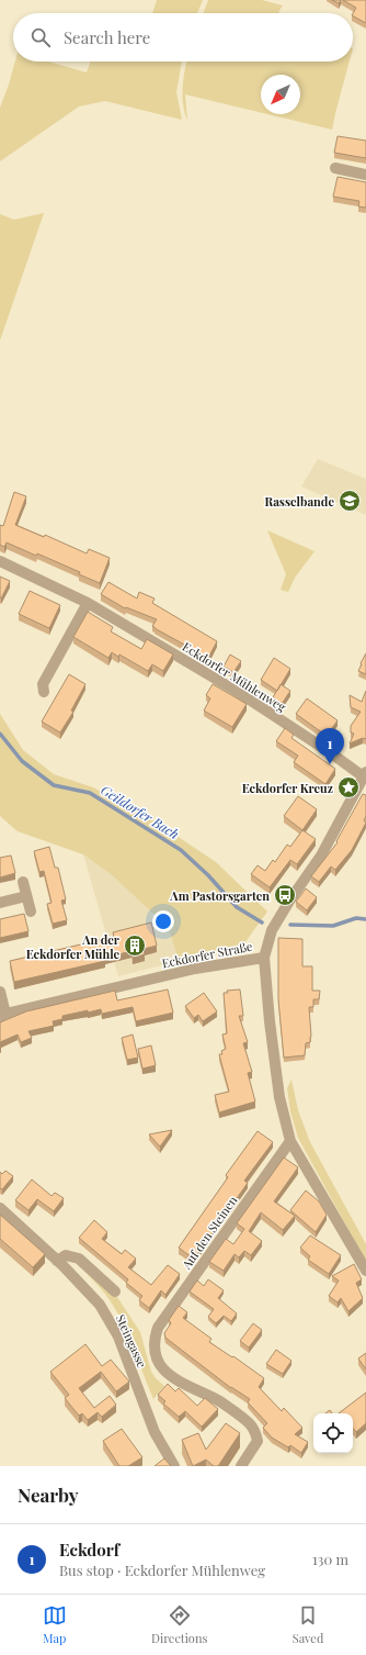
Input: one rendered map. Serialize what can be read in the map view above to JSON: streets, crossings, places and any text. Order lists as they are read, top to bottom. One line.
{"streets":{"street":["Eckdorfer Mühlenweg","Eckdorfer Straße","Auf den Steinen","Steingasse"]},"crossings":[["Eckdorfer Mühlenweg","Eckdorfer Straße"]],"water":["Geildorfer Bach"],"places":{"school or university":["Rasselbande"],"place":["Eckdorfer Kreuz"],"bus stop":["Am Pastorsgarten"],"building":["An der Eckdorfer Mühle"]},"north":"bottom left","page":{"search":"Search here","pins":"1","heading":"Nearby","list":[{"mark":"1","name":"Eckdorf","note":"Bus stop · Eckdorfer Mühlenweg","value":"130 m"}],"nav":["Map","Directions","Saved"]}}
